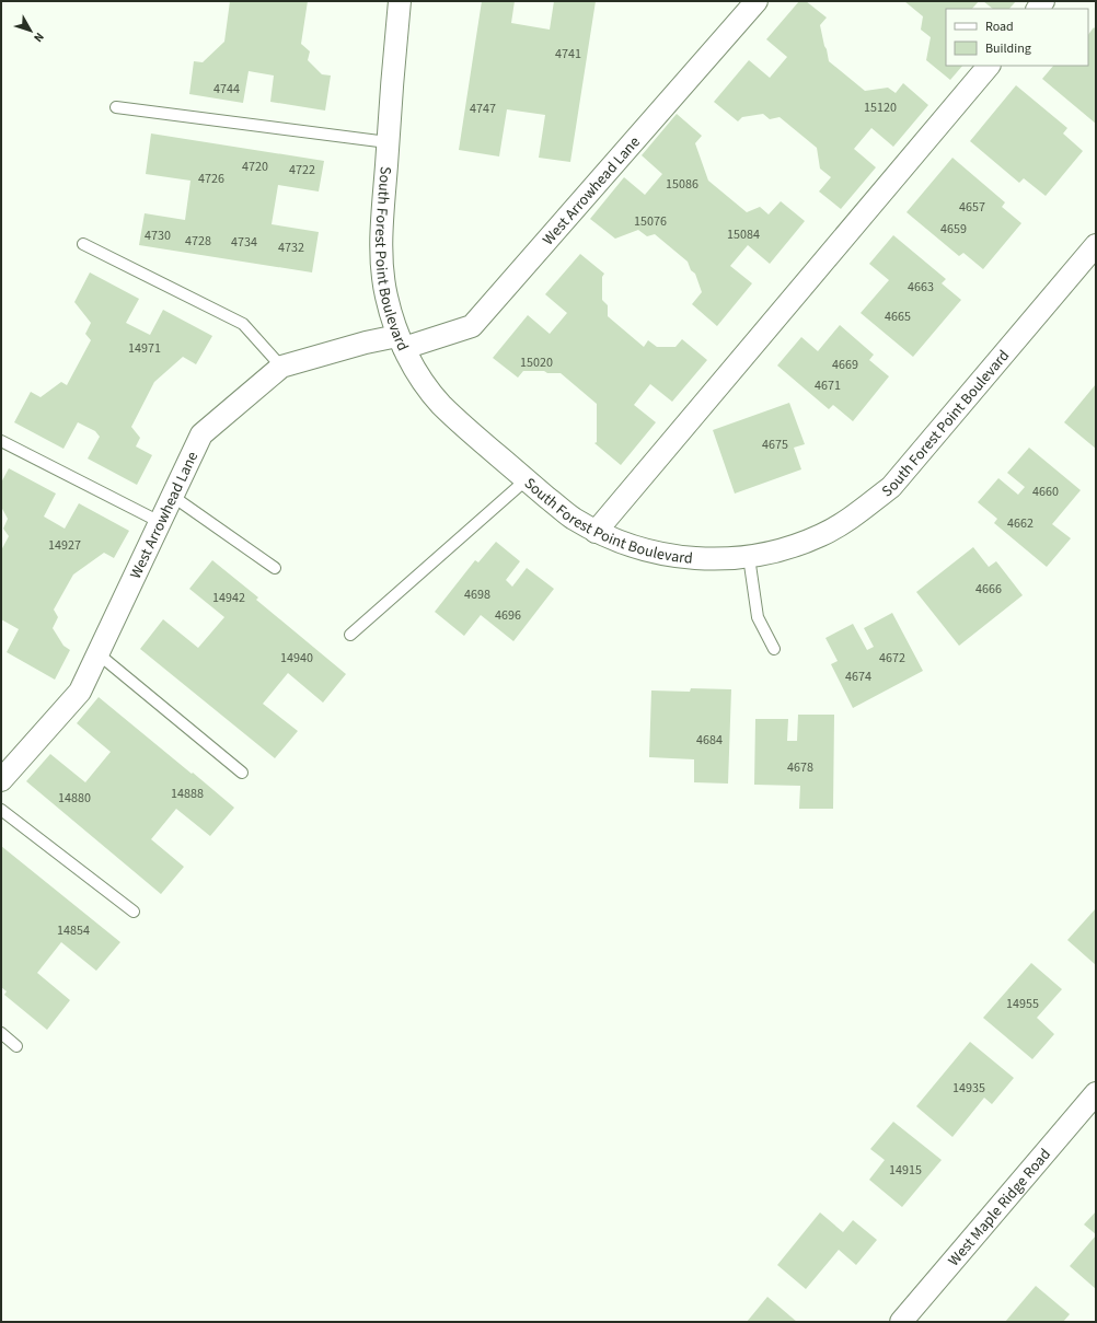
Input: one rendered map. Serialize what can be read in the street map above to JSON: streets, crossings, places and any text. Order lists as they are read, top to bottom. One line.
{"streets":{"street":["West Arrowhead Lane","South Forest Point Boulevard","West Maple Ridge Road"]},"crossings":[["West Arrowhead Lane","South Forest Point Boulevard"]],"house_numbers":["4741","4744","15120","4747","4720","4722","4726","15086","4657","15076","4659","15084","4730","4728","4734","4732","4663","4665","14971","15020","4669","4671","4675","4660","4662","14927","4666","4698","14942","4696","14940","4672","4674","4684","4678","14888","14880","14854","14955","14935","14915"],"legend":["Road","Building"],"north":"bottom right"}
